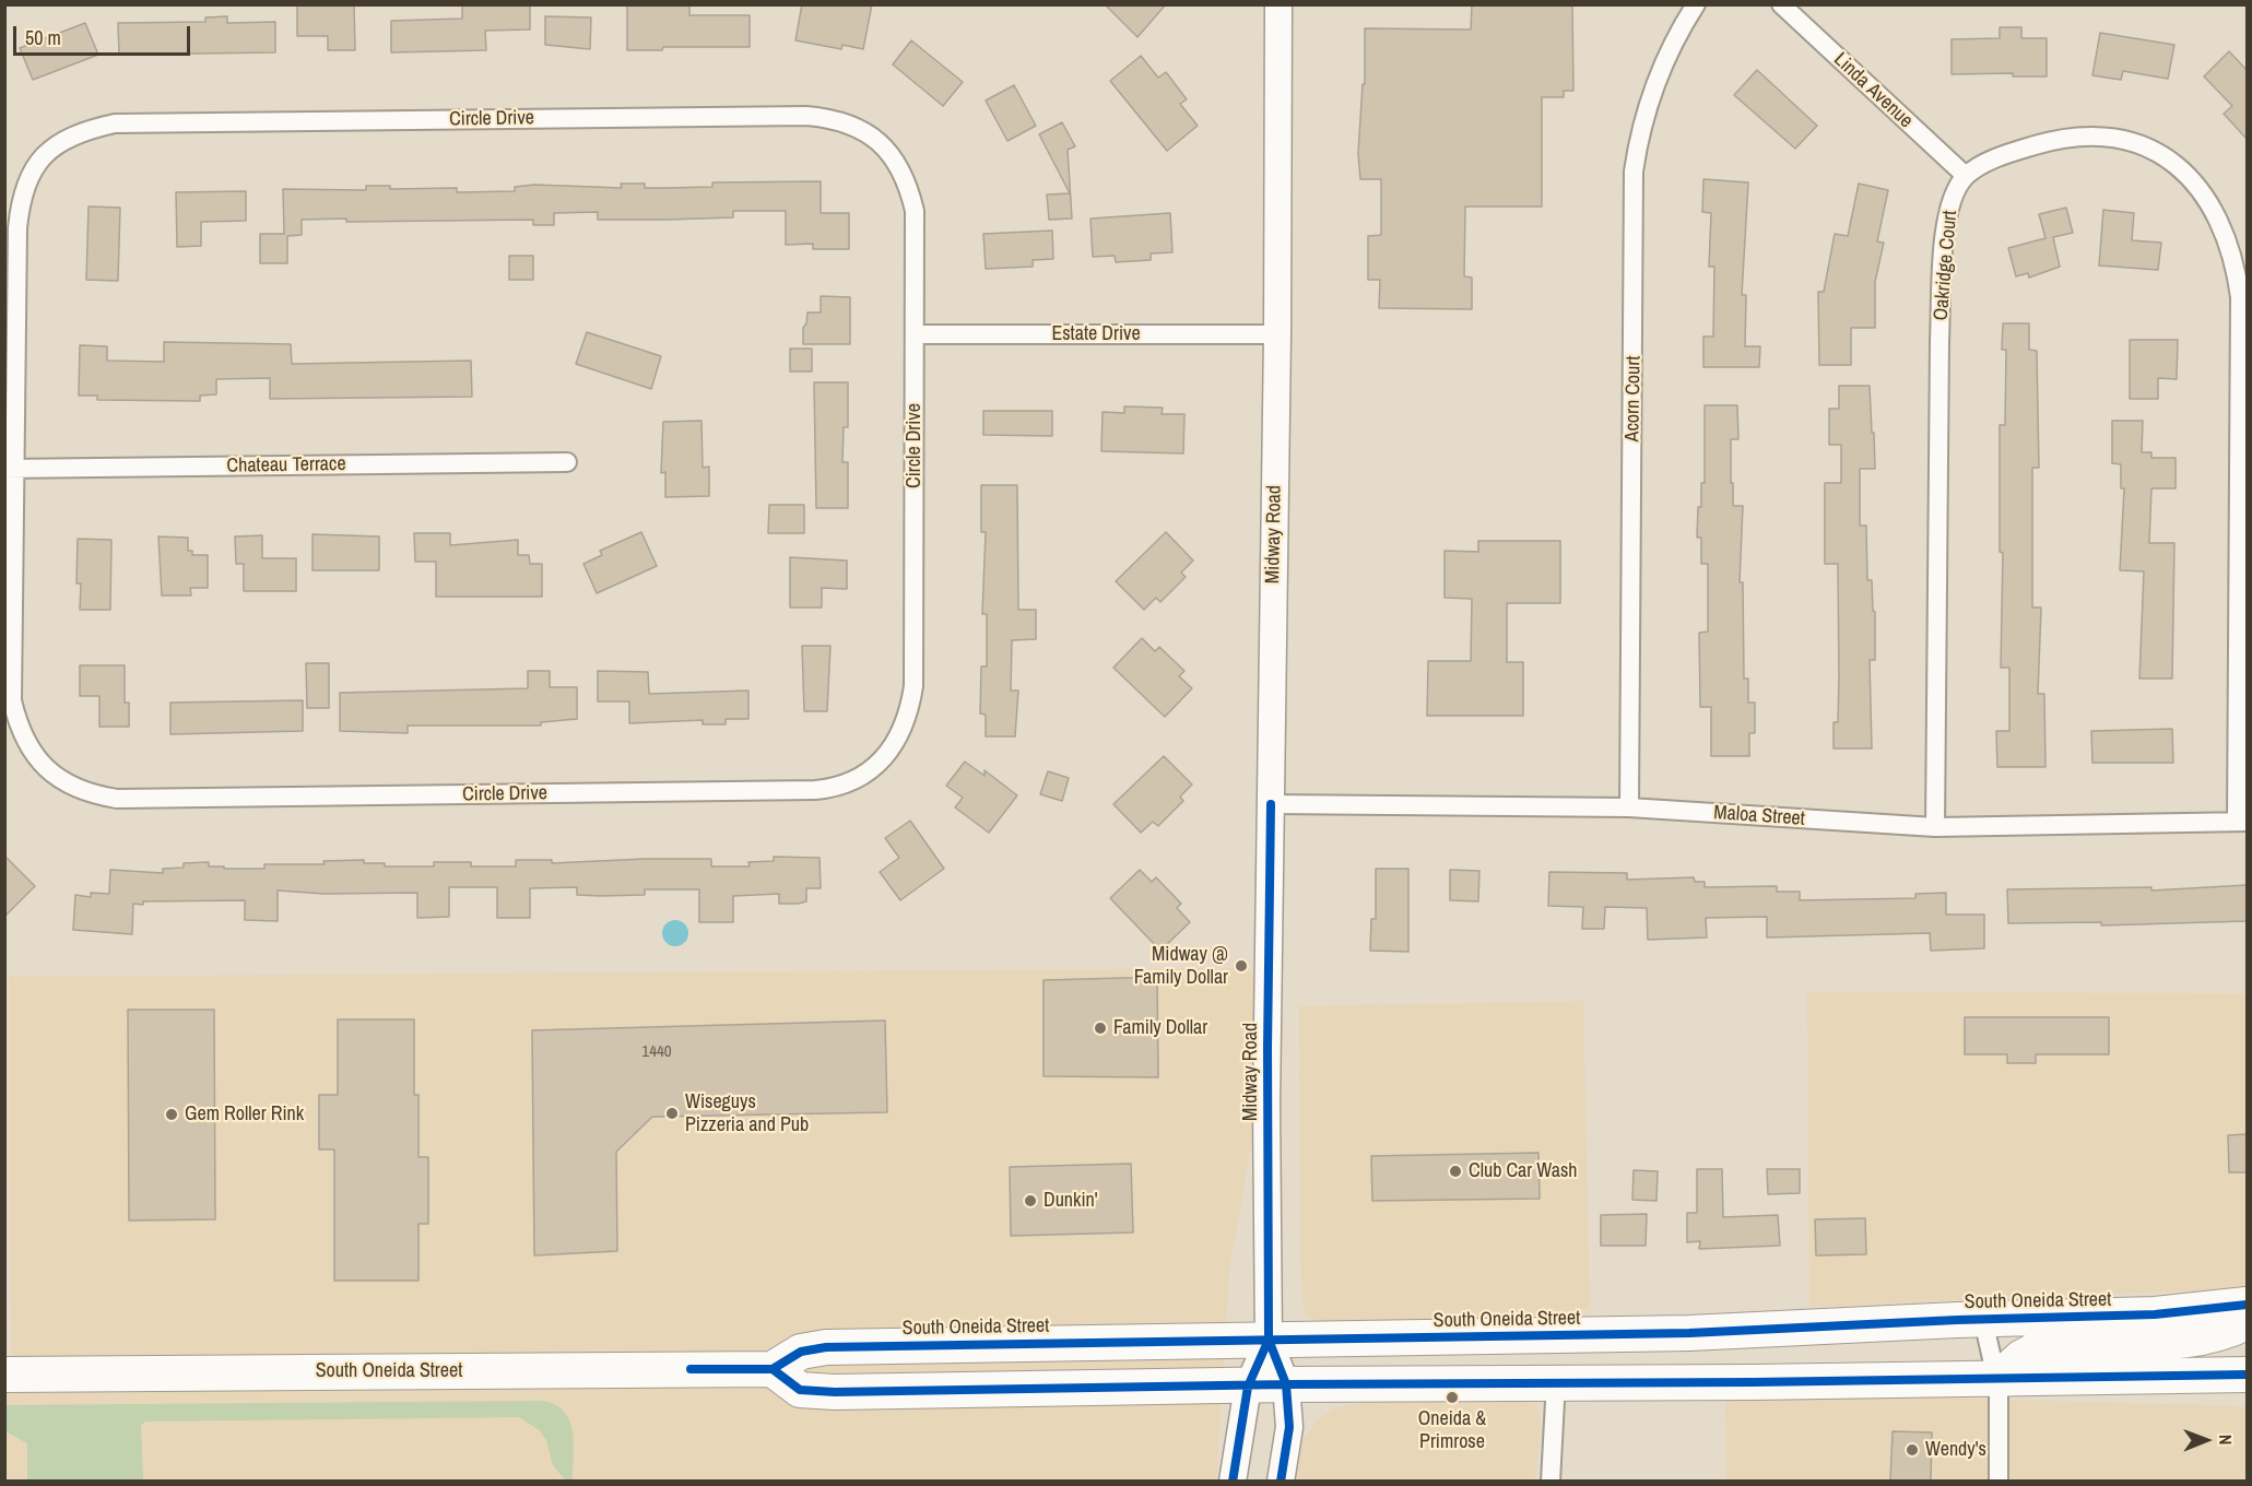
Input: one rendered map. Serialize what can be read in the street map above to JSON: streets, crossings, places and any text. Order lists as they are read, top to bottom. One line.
{"streets":{"highway":["South Oneida Street"],"main road":["Midway Road"],"street":["Linda Avenue","Circle Drive","Oakridge Court","Estate Drive","Acorn Court","Chateau Terrace","Maloa Street"]},"crossings":[["Linda Avenue","Oakridge Court"],["Circle Drive","Estate Drive"],["Circle Drive","Chateau Terrace"],["Oakridge Court","Maloa Street"],["Estate Drive","Midway Road"],["Acorn Court","Maloa Street"],["Midway Road","Maloa Street"],["Midway Road","South Oneida Street"]],"places":["Midway @ Family Dollar","Family Dollar","Wiseguys Pizzeria and Pub","Gem Roller Rink","Club Car Wash","Dunkin'","Oneida & Primrose","Wendy's"],"house_numbers":["1440"],"scale_bar":"50 m","north":"right"}
